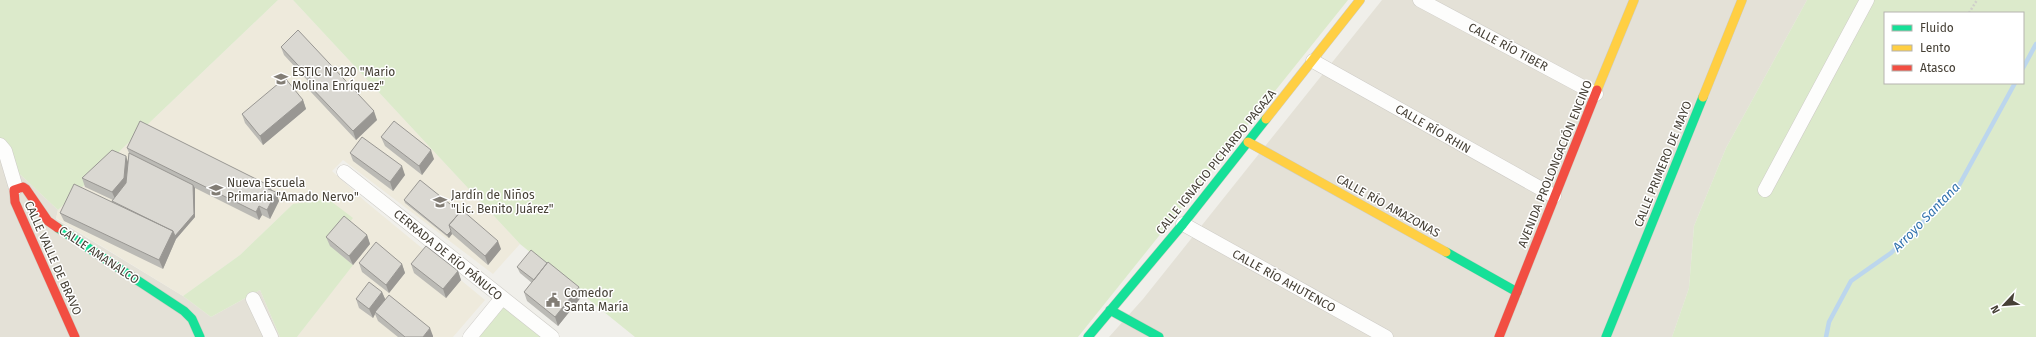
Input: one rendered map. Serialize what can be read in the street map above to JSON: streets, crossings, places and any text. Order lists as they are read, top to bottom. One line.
{"streets":{"street":["CALLE RÍO TIBER","CALLE RÍO RHIN","CALLE IGNACIO PICHARDO PAGAZA","AVENIDA PROLONGACIÓN ENCINO","CALLE PRIMERO DE MAYO","CALLE RÍO AMAZONAS","CALLE AMANALCO","CERRADA DE RÍO PÁNUCO","CALLE VALLE DE BRAVO","CALLE RÍO AHUTENCO"]},"crossings":[["CALLE RÍO TIBER","AVENIDA PROLONGACIÓN ENCINO"],["CALLE RÍO RHIN","CALLE IGNACIO PICHARDO PAGAZA"],["CALLE RÍO RHIN","AVENIDA PROLONGACIÓN ENCINO"],["CALLE IGNACIO PICHARDO PAGAZA","CALLE RÍO AMAZONAS"],["CALLE IGNACIO PICHARDO PAGAZA","CALLE RÍO AHUTENCO"],["AVENIDA PROLONGACIÓN ENCINO","CALLE RÍO AMAZONAS"],["CALLE AMANALCO","CALLE VALLE DE BRAVO"]],"water":["Arroyo Santana"],"places":{"school or university":["ESTIC N°120 \"Mario Molina Enríquez\"","Nueva Escuela Primaria \"Amado Nervo\"","Jardín de Niños \"Lic. Benito Juárez\""],"public building":["Comedor Santa María"]},"legend":["Fluido","Lento","Atasco"],"north":"bottom left"}
